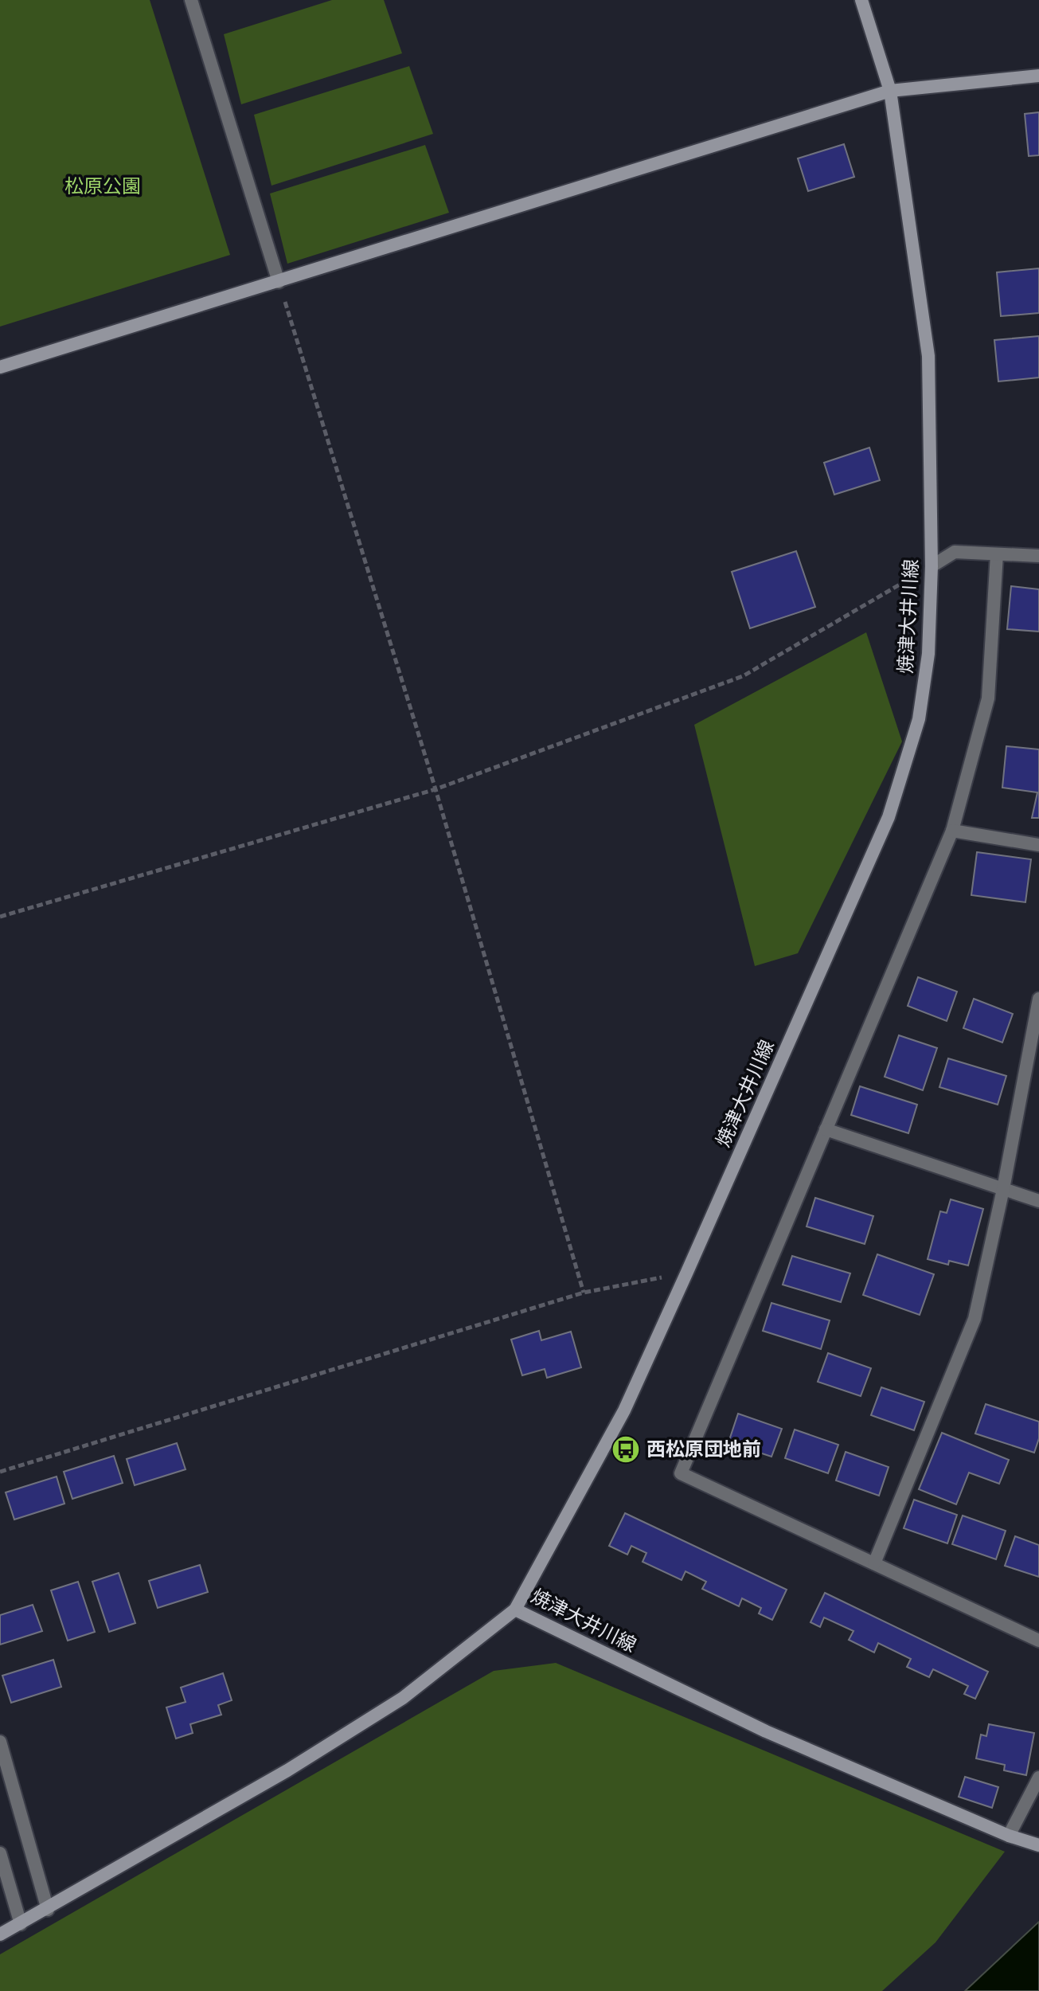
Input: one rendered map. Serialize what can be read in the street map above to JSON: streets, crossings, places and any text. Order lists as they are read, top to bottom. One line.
{"streets":{"main road":["焼津大井川線"]},"parks":["松原公園"],"places":{"bus stop":["西松原団地前"]}}
